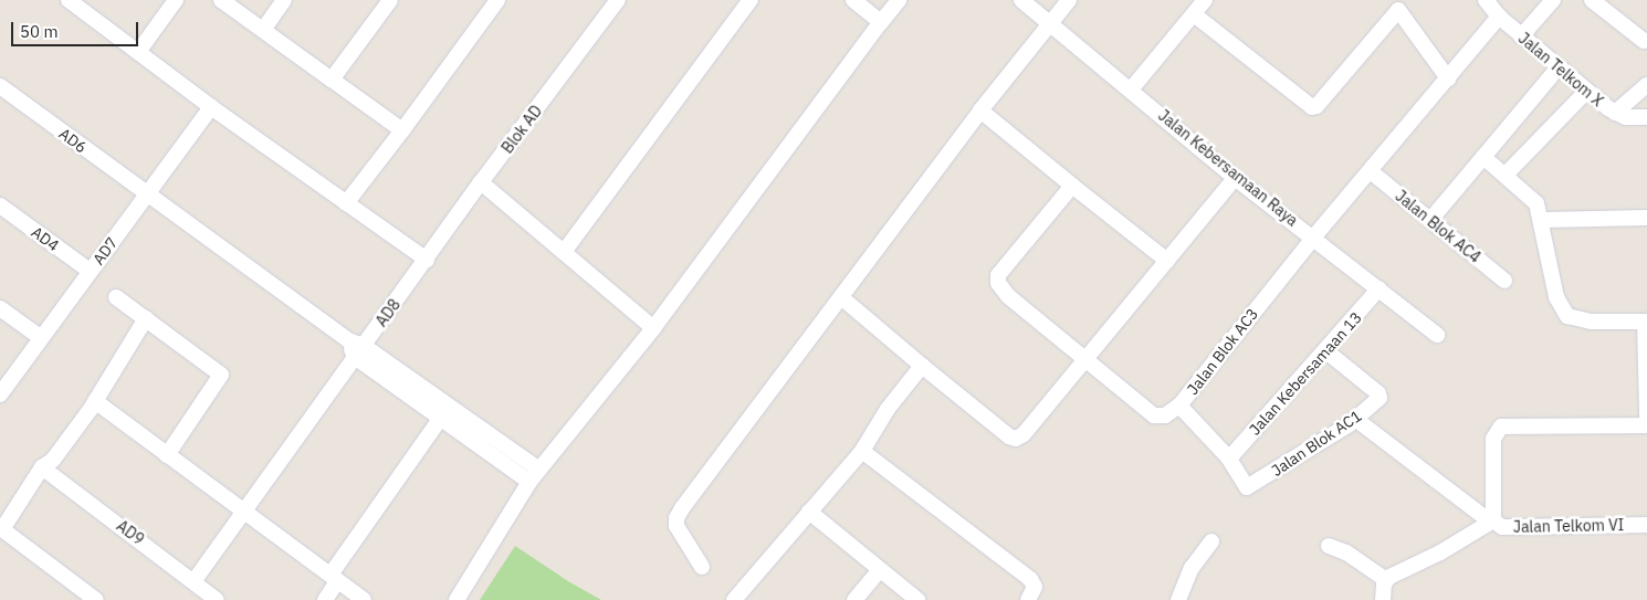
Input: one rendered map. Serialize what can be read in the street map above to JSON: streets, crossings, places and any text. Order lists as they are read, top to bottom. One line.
{"streets":{"street":["Jalan Telkom X","Blok AD","AD6","Jalan Kebersamaan Raya","Jalan Blok AC4","AD4","AD7","AD8","Jalan Blok AC3","Jalan Kebersamaan 13","Jalan Blok AC1","Jalan Telkom VI","AD9"]},"crossings":[["Jalan Telkom X","Jalan Blok AC3"],["Blok AD","AD8"],["AD6","AD7"],["AD6","AD8"],["Jalan Kebersamaan Raya","Jalan Blok AC3"],["Jalan Kebersamaan Raya","Jalan Kebersamaan 13"],["Jalan Blok AC4","Jalan Blok AC3"],["AD4","AD7"],["AD8","AD9"],["Jalan Blok AC3","Jalan Kebersamaan 13"],["Jalan Blok AC3","Jalan Blok AC1"],["Jalan Kebersamaan 13","Jalan Blok AC1"]],"scale_bar":"50 m"}
